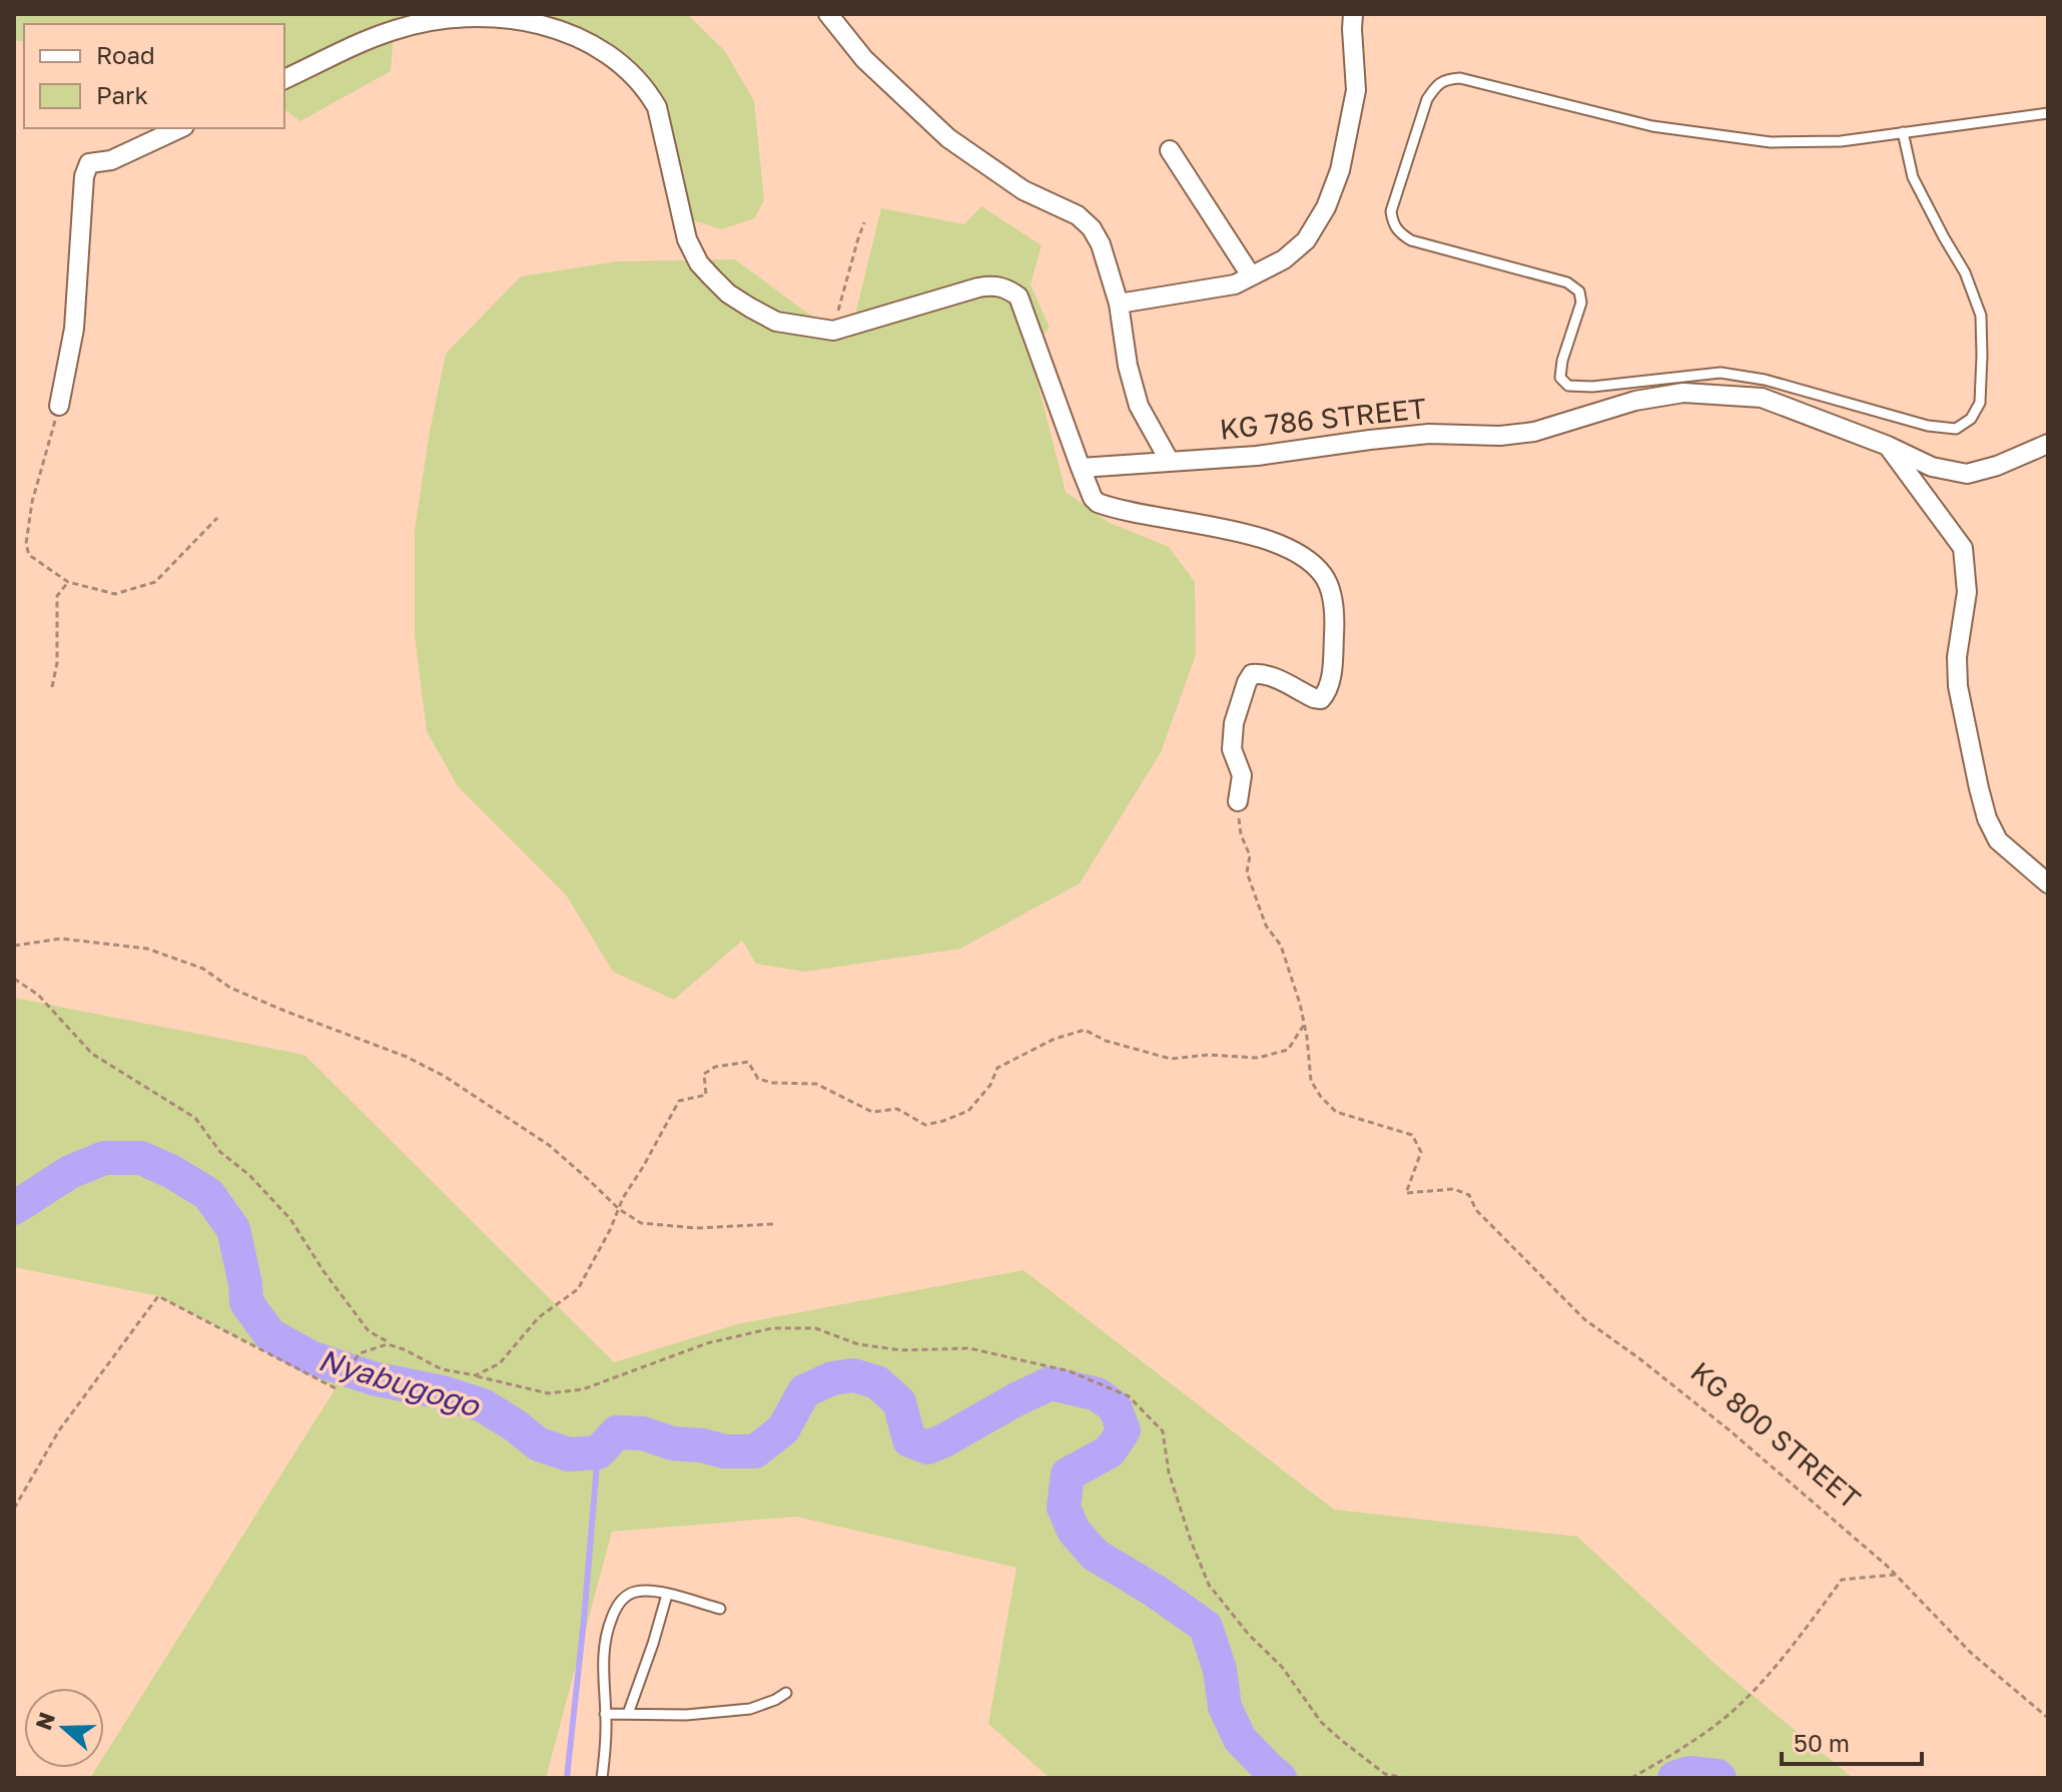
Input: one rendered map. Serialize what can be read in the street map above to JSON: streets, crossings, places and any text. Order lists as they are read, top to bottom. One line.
{"streets":{"street":["KG 786 STREET"],"path":["KG 800 STREET"]},"water":["Nyabugogo"],"legend":["Road","Park"],"scale_bar":"50 m","north":"left"}
